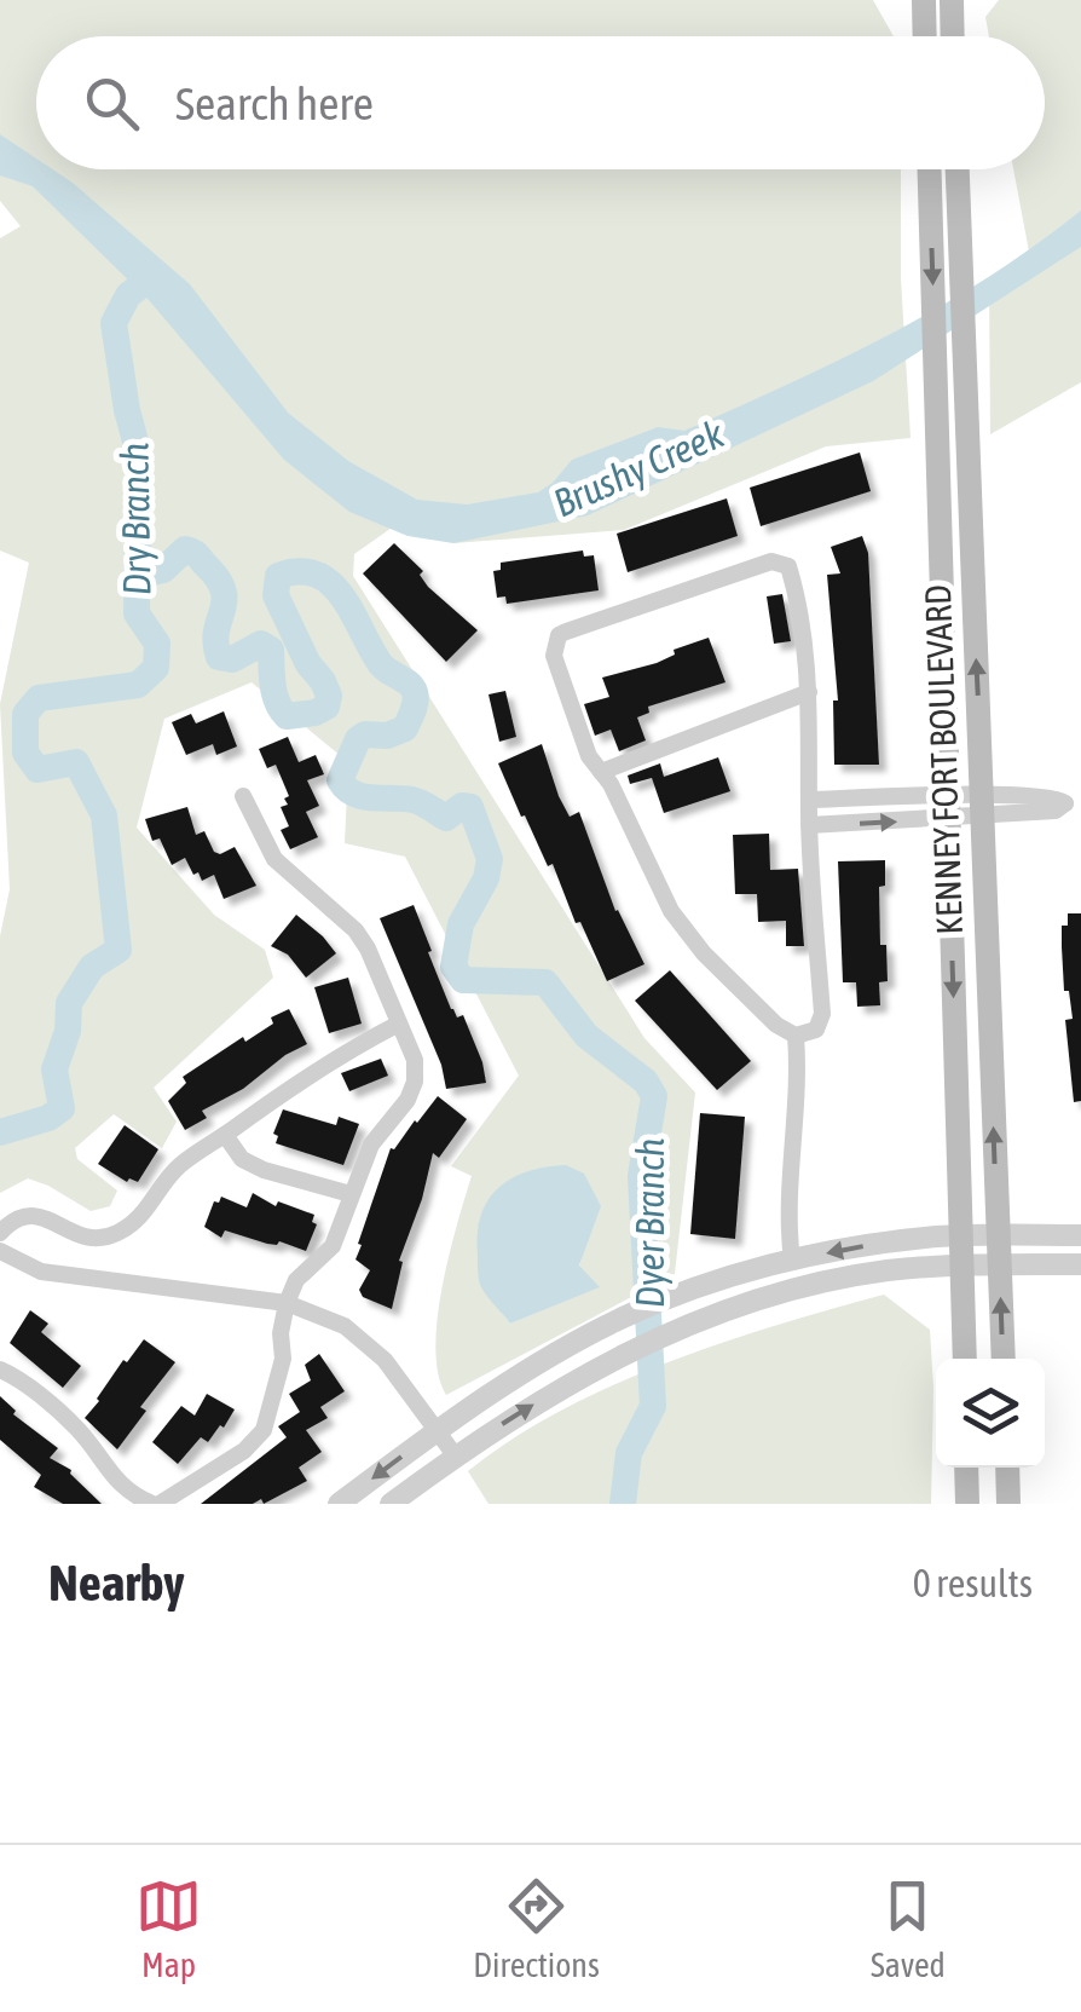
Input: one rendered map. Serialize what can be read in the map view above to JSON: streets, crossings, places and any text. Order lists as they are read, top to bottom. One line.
{"streets":{"main road":["KENNEY FORT BOULEVARD"]},"water":["Brushy Creek","Dry Branch","Dyer Branch"],"page":{"search":"Search here","heading":["Nearby","0 results"],"nav":["Map","Directions","Saved"]}}
